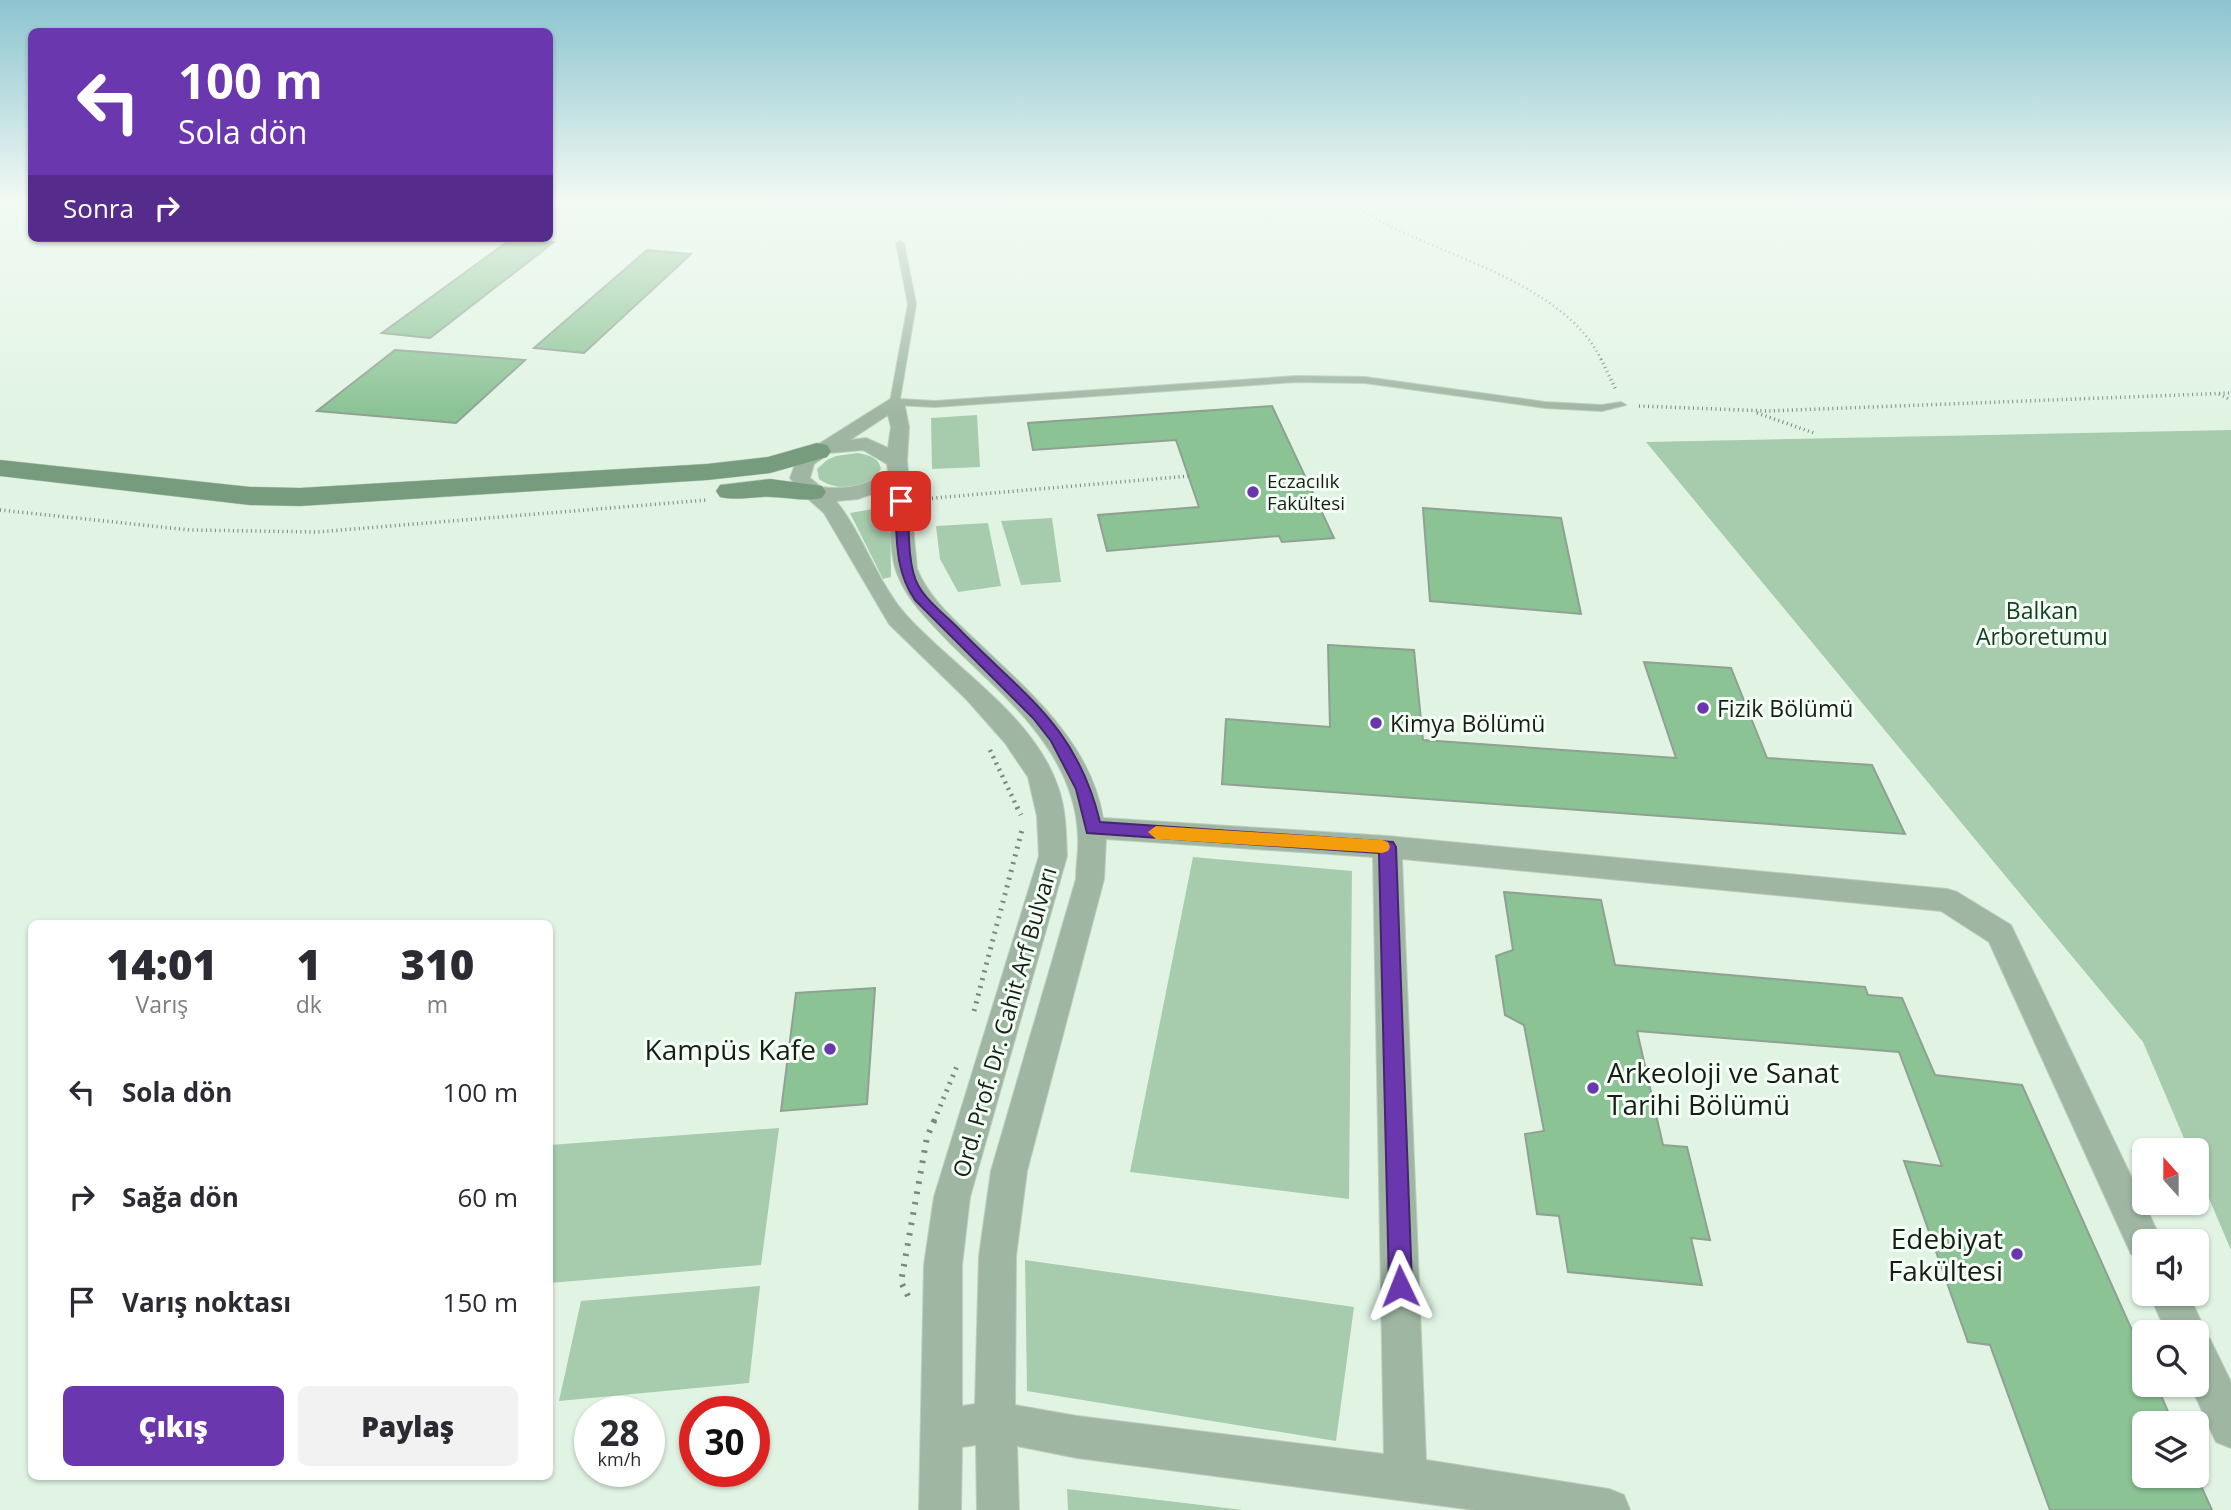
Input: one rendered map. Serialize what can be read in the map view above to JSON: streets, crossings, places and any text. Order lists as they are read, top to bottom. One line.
{"streets":{"street":["Ord. Prof. Dr. Cahit Arf Bulvarı"]},"parks":["Balkan Arboretumu"],"places":["Eczacılık Fakültesi","Fizik Bölümü","Kimya Bölümü","Kampüs Kafe","Arkeoloji ve Sanat Tarihi Bölümü","Edebiyat Fakültesi"],"north":"top","page":{"turn":["100 m","Sola dön"],"then":"Sonra","eta":["14:01","Varış","1","dk","310","m"],"list":[{"name":"Sola dön","value":"100 m"},{"name":"Sağa dön","value":"60 m"},{"name":"Varış noktası","value":"150 m"}],"buttons":["Çıkış","Paylaş"],"speed":"28 km/h","limit":"30"}}
